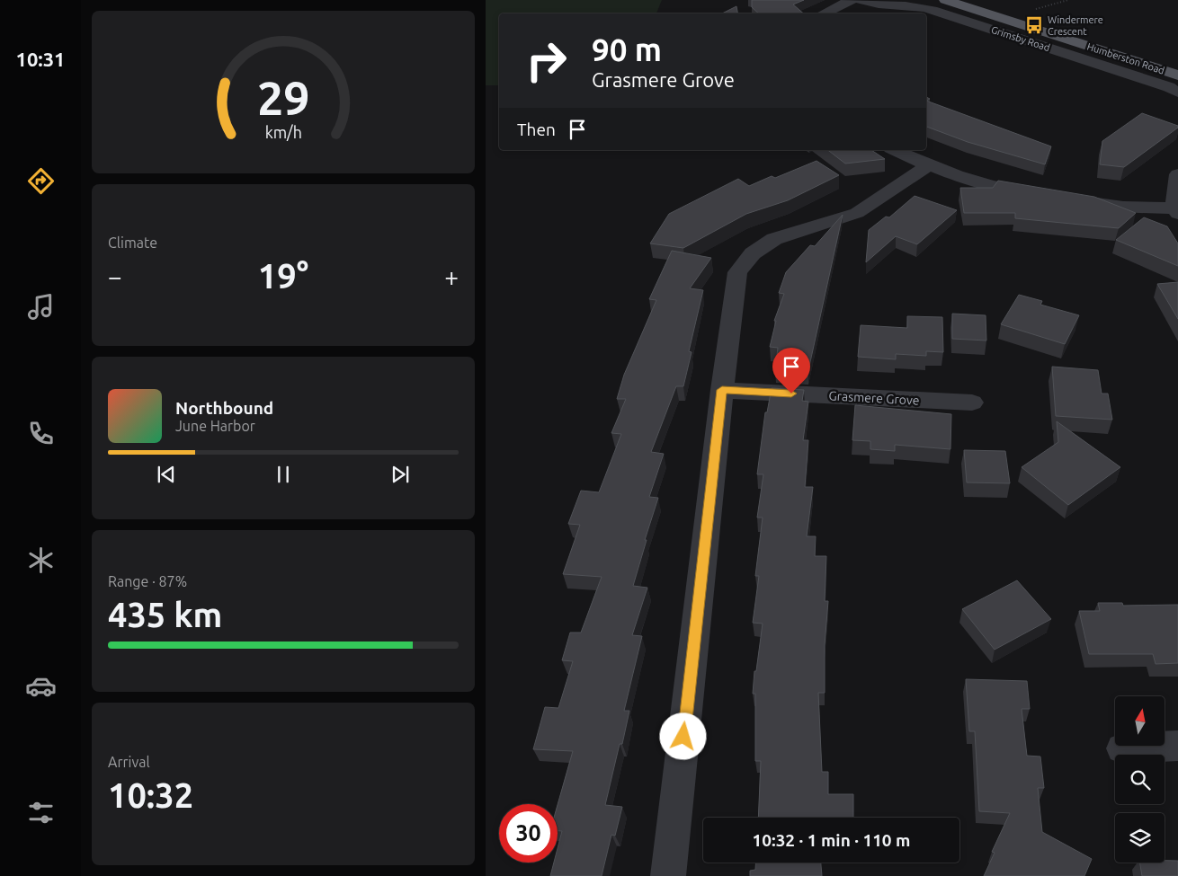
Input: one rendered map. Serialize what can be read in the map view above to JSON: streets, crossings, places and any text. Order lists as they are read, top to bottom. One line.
{"streets":{"main road":["Humberston Road"],"street":["Grimsby Road","Grasmere Grove"]},"places":{"bus stop":["Windermere Crescent"]},"north":"top","page":{"tabs":"10:31","turn":["90 m","Grasmere Grove"],"then":"Then","tile":["Climate",["Range · 87%","435 km"],["Arrival","10:32"]],"heat":["−","19°","+"],"song":["Northbound","June Harbor"],"limit":"30","trip":"10:32 · 1 min · 110 m","gauge":["29","km/h"]}}
